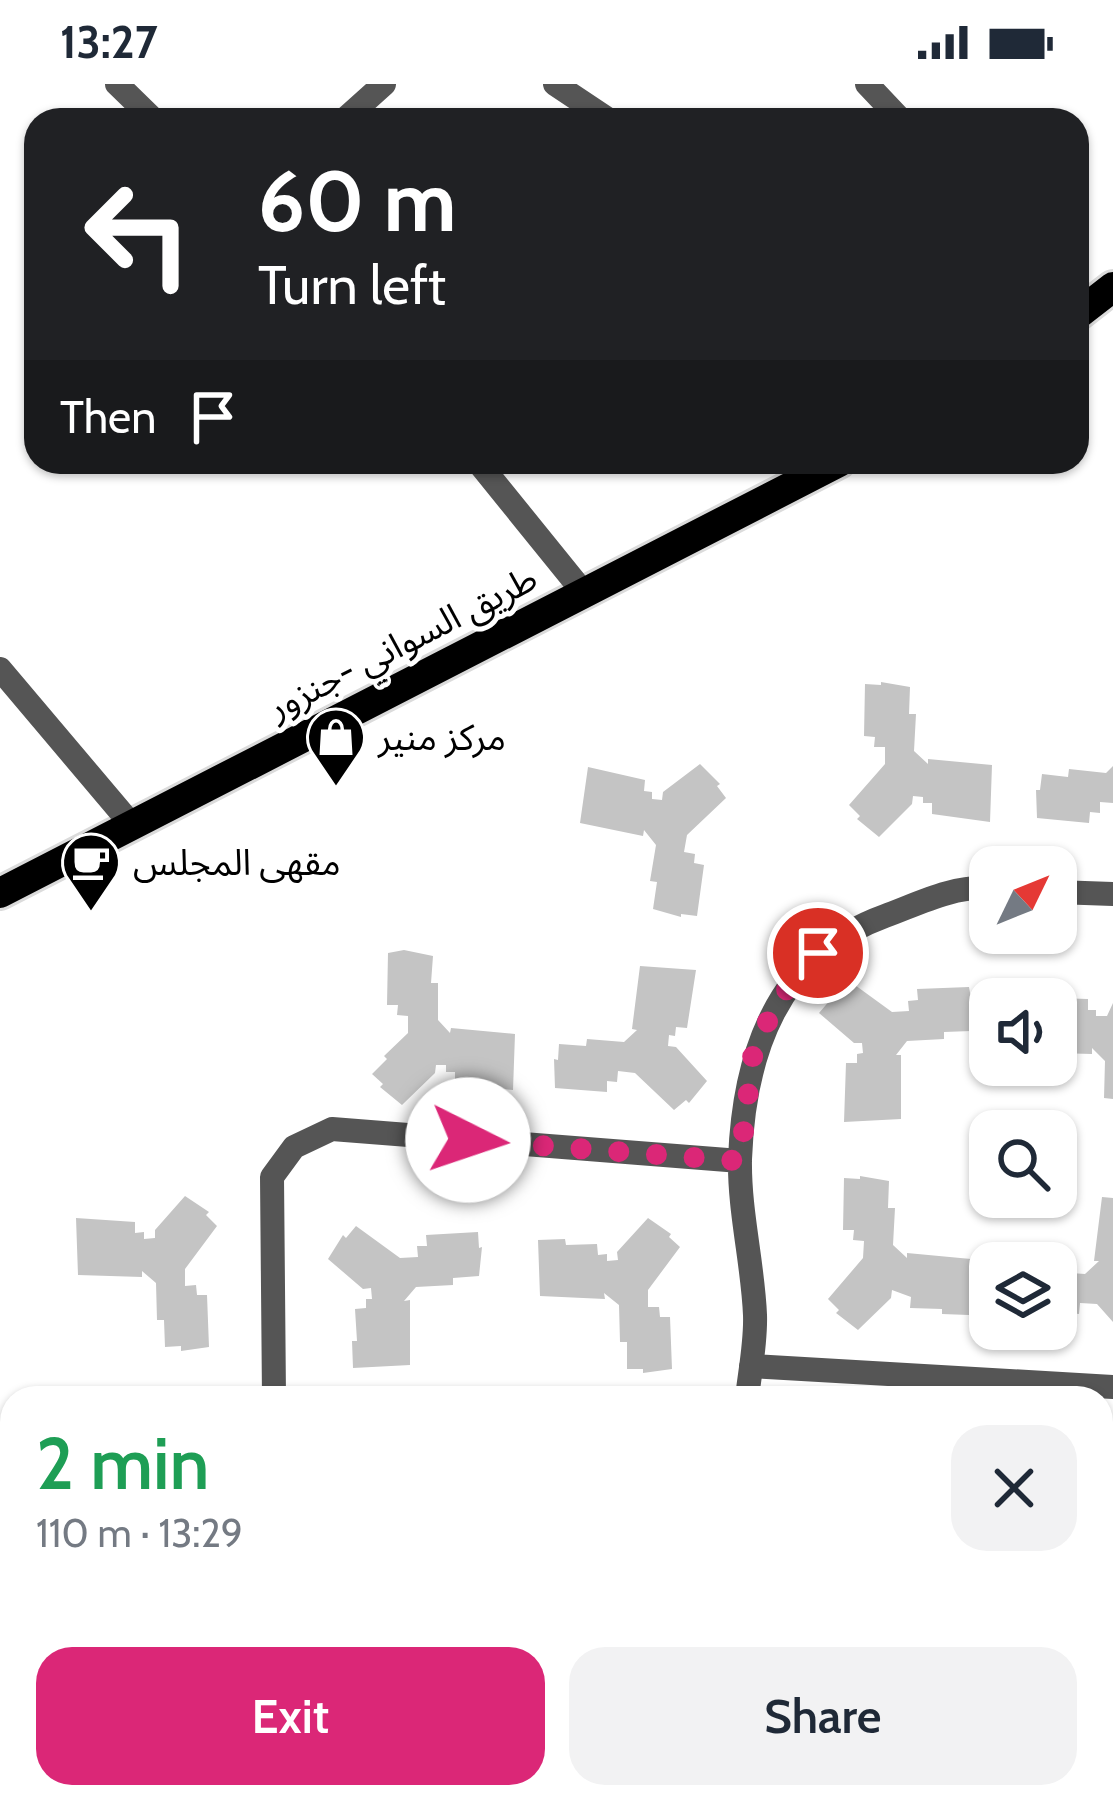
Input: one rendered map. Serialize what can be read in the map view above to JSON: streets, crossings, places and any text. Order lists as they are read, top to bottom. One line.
{"streets":{"main road":["طريق السواني -جنزور"]},"places":{"shop":["مركز منير"],"cafe":["مقهى المجلس"]},"north":"top right","page":{"status":"13:27","turn":["60 m","Turn left"],"then":"Then","heading":["2 min","110 m · 13:29"],"buttons":["Exit","Share"]}}
